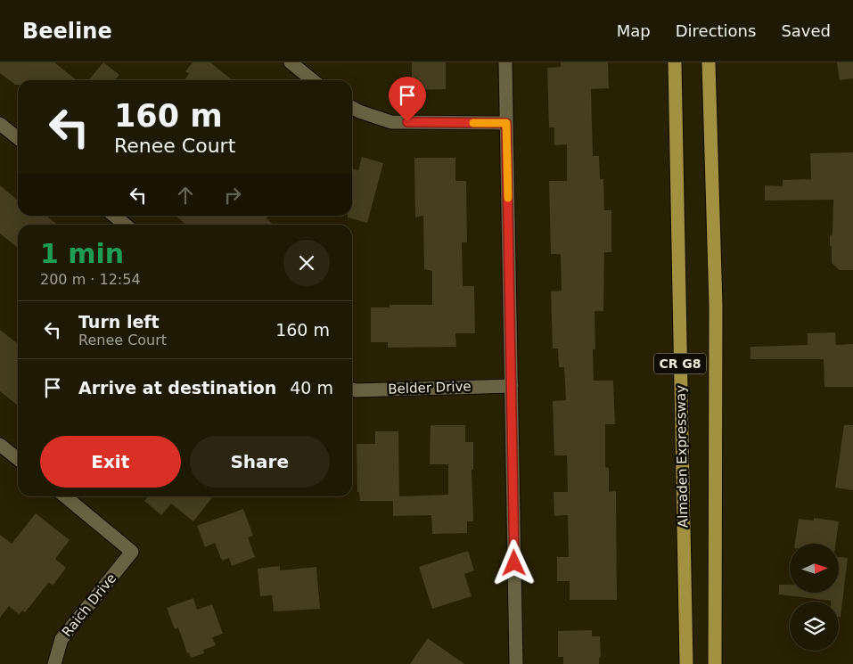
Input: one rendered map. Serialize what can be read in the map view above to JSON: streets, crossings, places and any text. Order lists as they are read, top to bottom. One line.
{"streets":{"main road":["CR G8","Almaden Expressway"],"street":["Belder Drive","Raich Drive"]},"north":"right","page":{"header":"Beeline","nav":["Map","Directions","Saved"],"turn":["160 m","Renee Court"],"heading":["1 min","200 m · 12:54"],"list":[{"name":"Turn left","note":"Renee Court","value":"160 m"},{"name":"Arrive at destination","value":"40 m"}],"buttons":["Exit","Share"]}}
